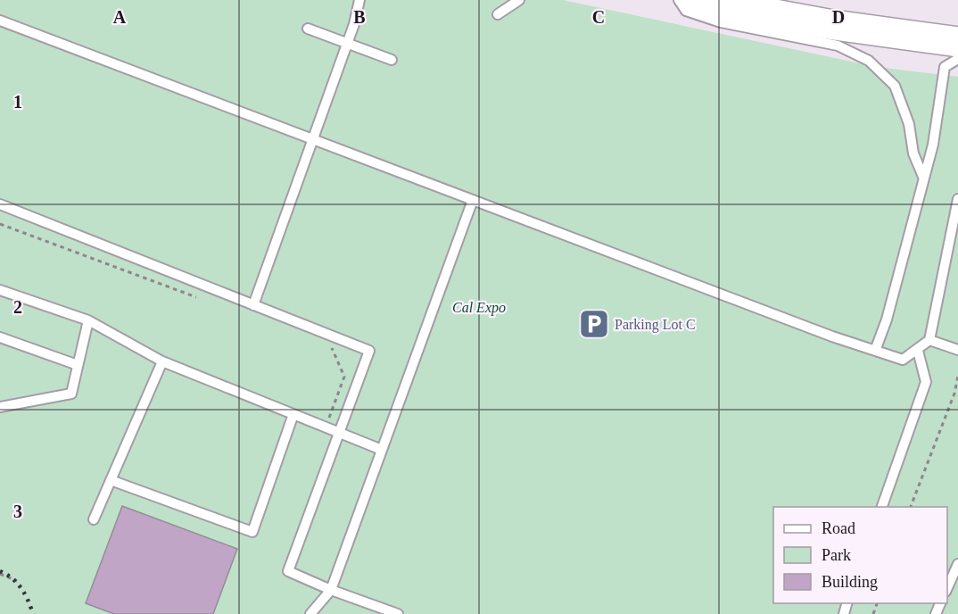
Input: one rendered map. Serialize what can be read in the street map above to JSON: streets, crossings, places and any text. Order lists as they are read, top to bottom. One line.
{"parks":["Cal Expo"],"places":{"parking":["Parking Lot C"]},"legend":["Road","Park","Building"],"grid":{"columns":["A","B","C","D"],"rows":["1","2","3"]}}
